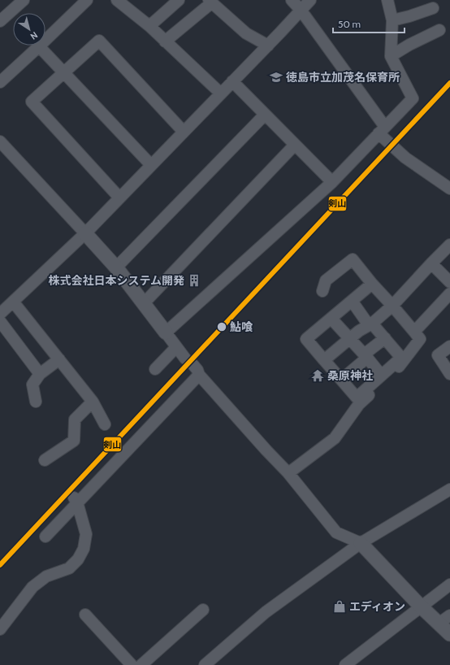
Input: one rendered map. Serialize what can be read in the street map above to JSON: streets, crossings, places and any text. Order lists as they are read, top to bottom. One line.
{"places":{"school or university":["徳島市立加茂名保育所"],"building":["株式会社日本システム開発"],"other":["鮎喰"],"temple":["桑原神社"],"shop":["エディオン"]},"lines":["transit line 剣山"],"scale_bar":"50 m","north":"bottom right"}
